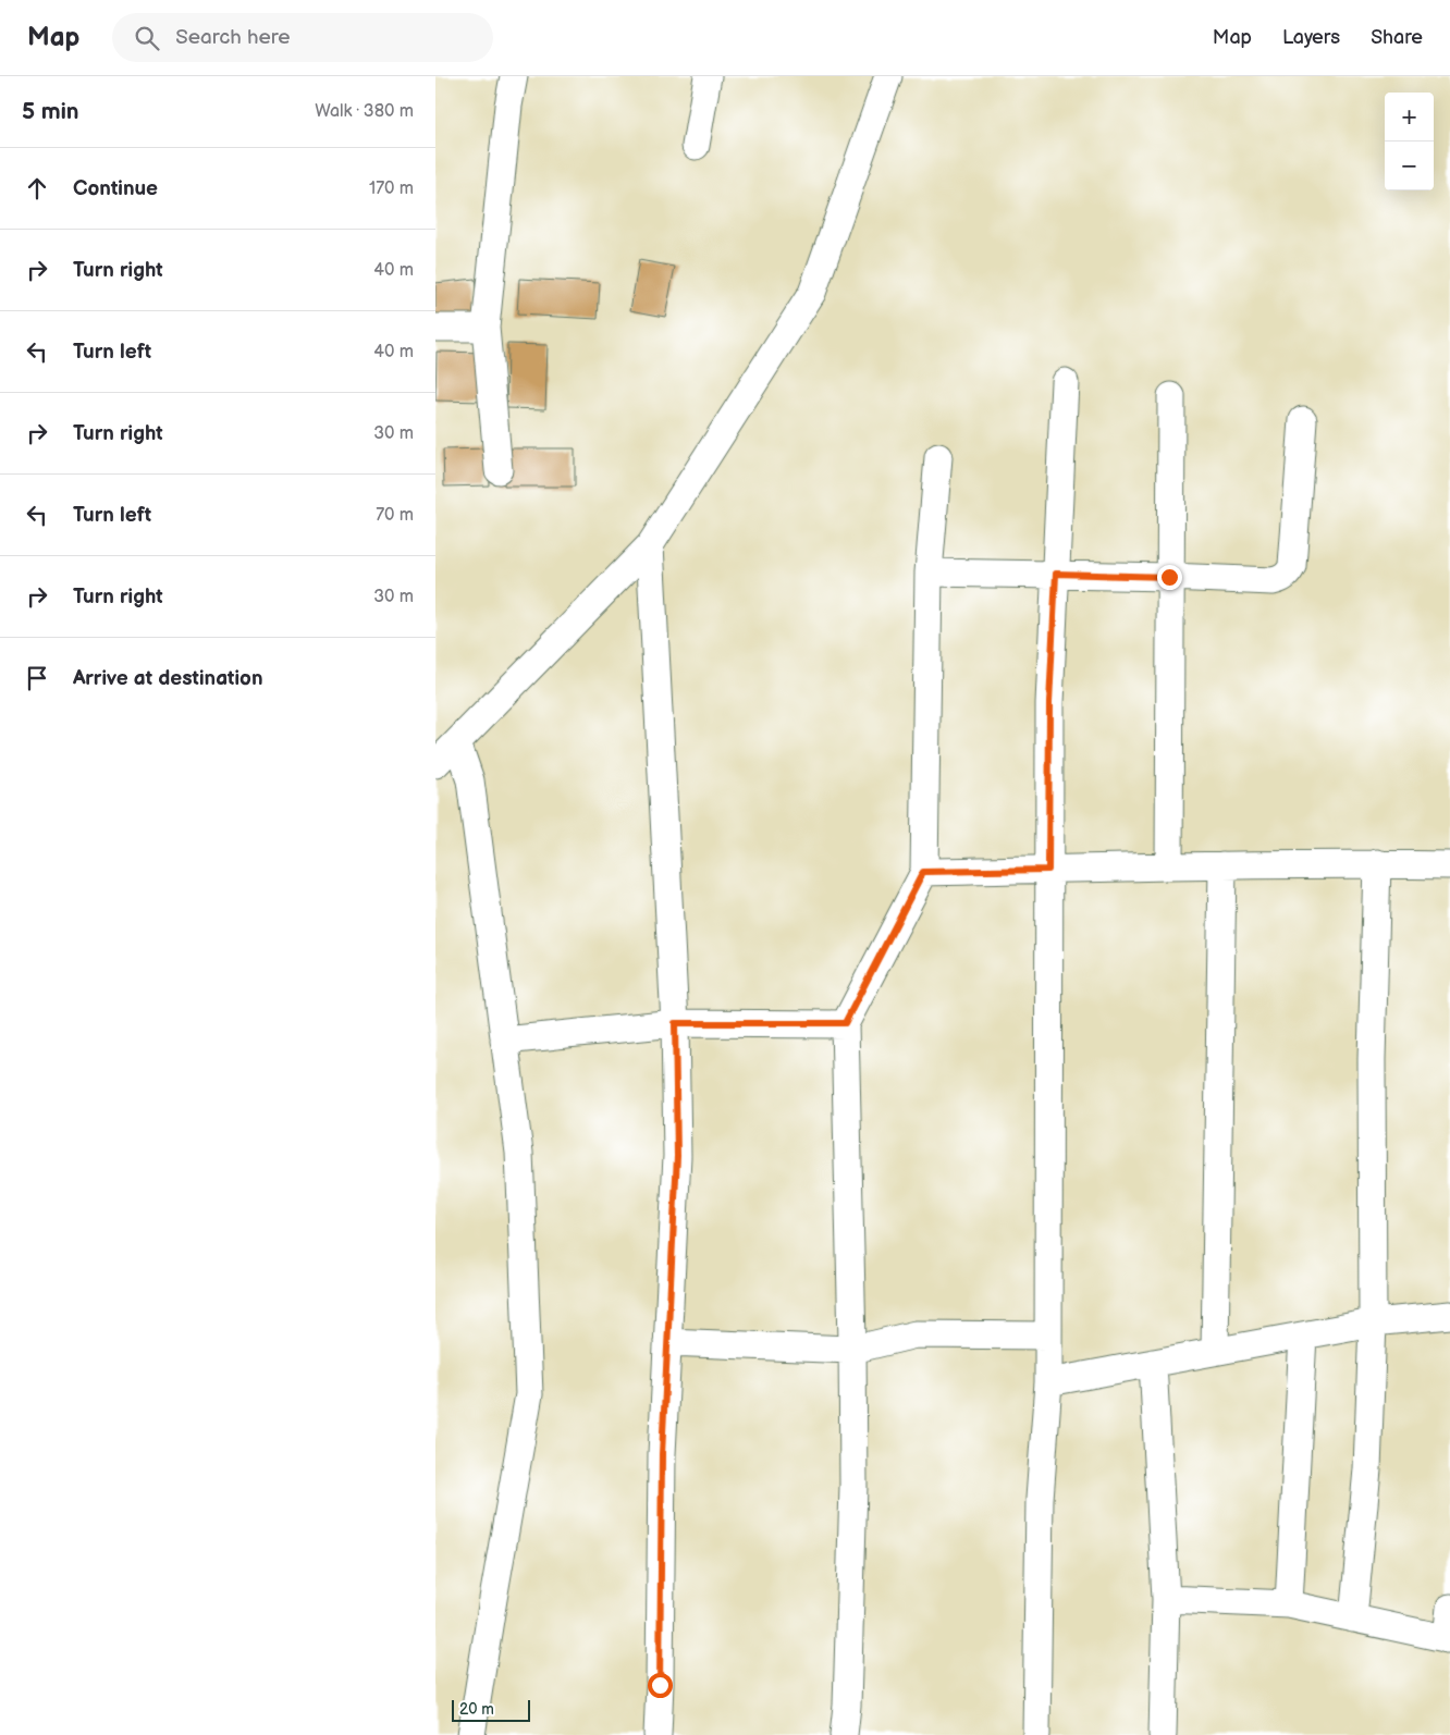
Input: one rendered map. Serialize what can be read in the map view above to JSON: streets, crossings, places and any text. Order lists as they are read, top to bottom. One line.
{"scale_bar":"20 m","page":{"header":"Map","search":"Search here","nav":["Map","Layers","Share"],"heading":["5 min","Walk · 380 m"],"map_buttons":["+","−"],"list":[["Continue","170 m"],["Turn right","40 m"],["Turn left","40 m"],["Turn right","30 m"],["Turn left","70 m"],["Turn right","30 m"],"Arrive at destination"],"scale":"20 m"}}
